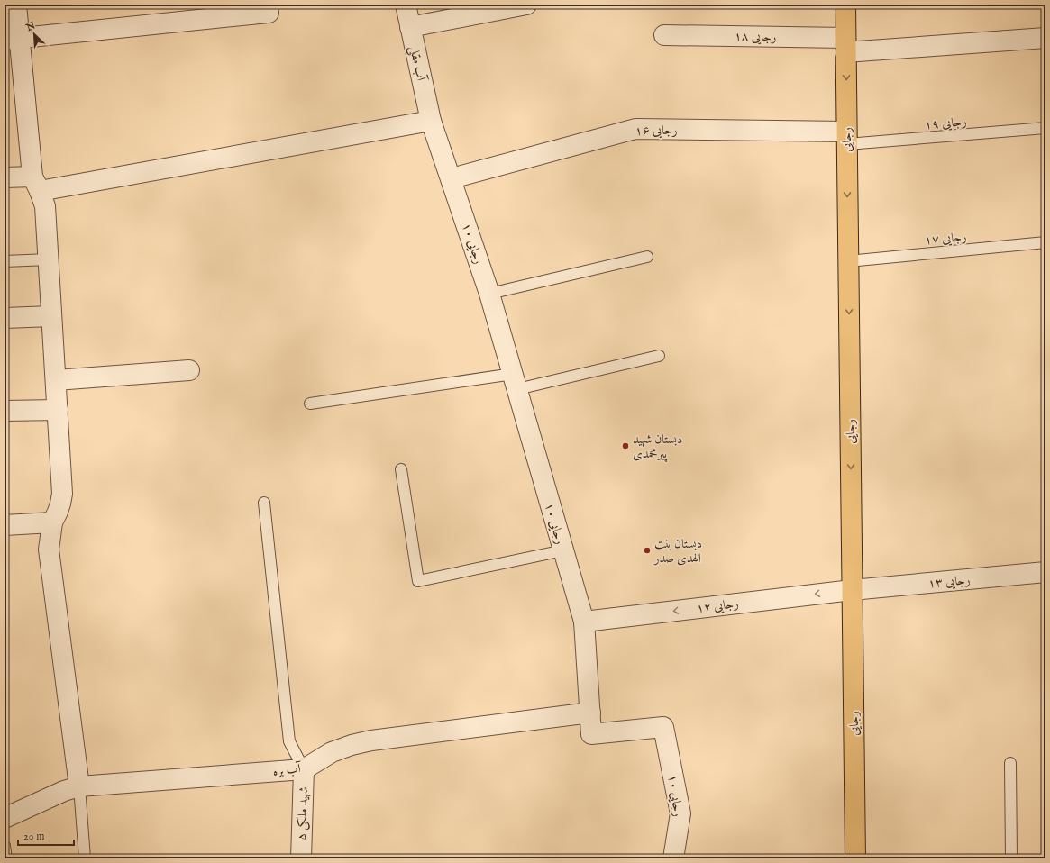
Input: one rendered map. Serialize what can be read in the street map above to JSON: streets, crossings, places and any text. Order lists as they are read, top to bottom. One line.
{"streets":{"main road":["رجایی"],"street":["رجایی ۱۸","آب مقلی","رجایی ۱۶","رجایی ۱۰","رجایی ۱۳","رجایی ۱۲","آب بره","شهید ملکی ۵"],"lane":["رجایی ۱۹","رجایی ۱۷"]},"crossings":[["رجایی ۱۸","رجایی"],["آب مقلی","رجایی ۱۰"],["رجایی ۱۹","رجایی ۱۶"],["رجایی ۱۹","رجایی"],["رجایی ۱۶","رجایی"],["رجایی ۱۶","رجایی ۱۰"],["رجایی","رجایی ۱۷"],["رجایی","رجایی ۱۳"],["رجایی","رجایی ۱۲"],["رجایی ۱۰","رجایی ۱۲"],["رجایی ۱۰","آب بره"],["رجایی ۱۳","رجایی ۱۲"],["آب بره","شهید ملکی ۵"]],"one_way":["رجایی","رجایی ۱۲"],"places":["دبستان شهید پیرمحمدی","دبستان بنت الهدی صدر"],"scale_bar":"20 m","north":"top left"}
